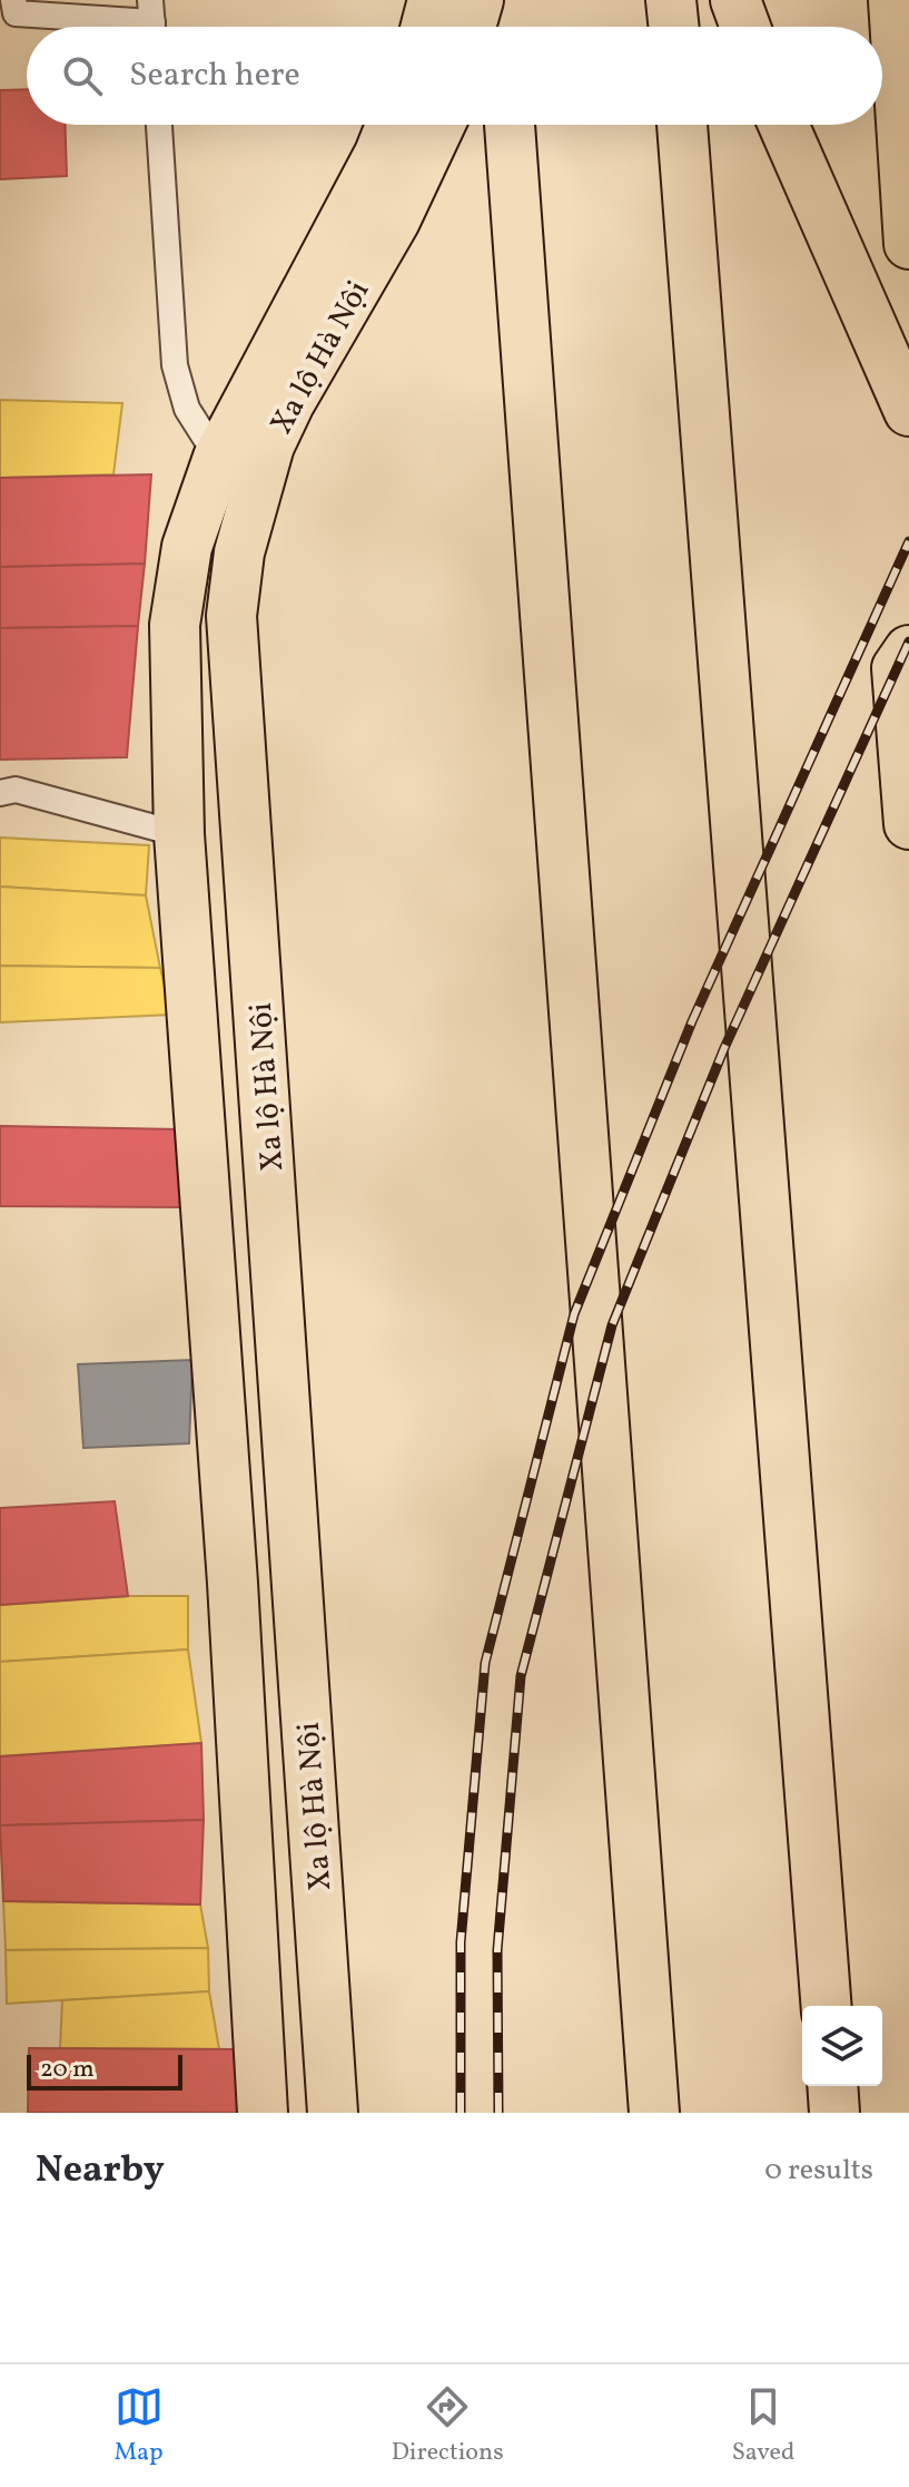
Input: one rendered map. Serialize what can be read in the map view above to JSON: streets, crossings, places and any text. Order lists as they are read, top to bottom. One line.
{"streets":{"highway":["Xa lộ Hà Nội"]},"scale_bar":"20 m","page":{"search":"Search here","scale":"20 m","heading":["Nearby","0 results"],"nav":["Map","Directions","Saved"]}}
